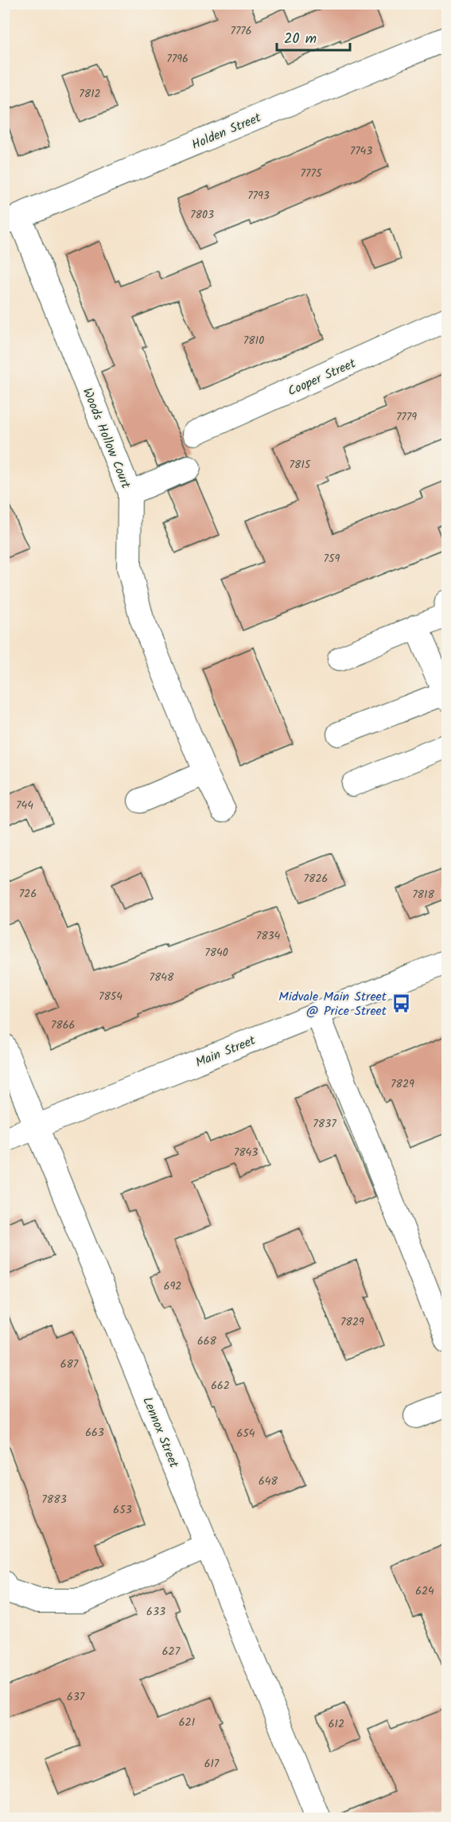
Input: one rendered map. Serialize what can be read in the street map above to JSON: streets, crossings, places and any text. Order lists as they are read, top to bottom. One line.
{"streets":{"street":["Holden Street","Cooper Street","Woods Hollow Court","Main Street","Lennox Street"]},"crossings":[["Holden Street","Woods Hollow Court"],["Main Street","Lennox Street"]],"places":{"bus stop":["Midvale Main Street @ Price Street"]},"house_numbers":["7776","7796","7812","7743","7775","7793","7803","7810","7779","7815","759","744","7826","726","7818","7834","7840","7848","7854","7866","7829","7837","7843","692","7829","668","687","662","663","654","648","7883","653","624","633","627","637","621","612","617"],"scale_bar":"20 m"}
